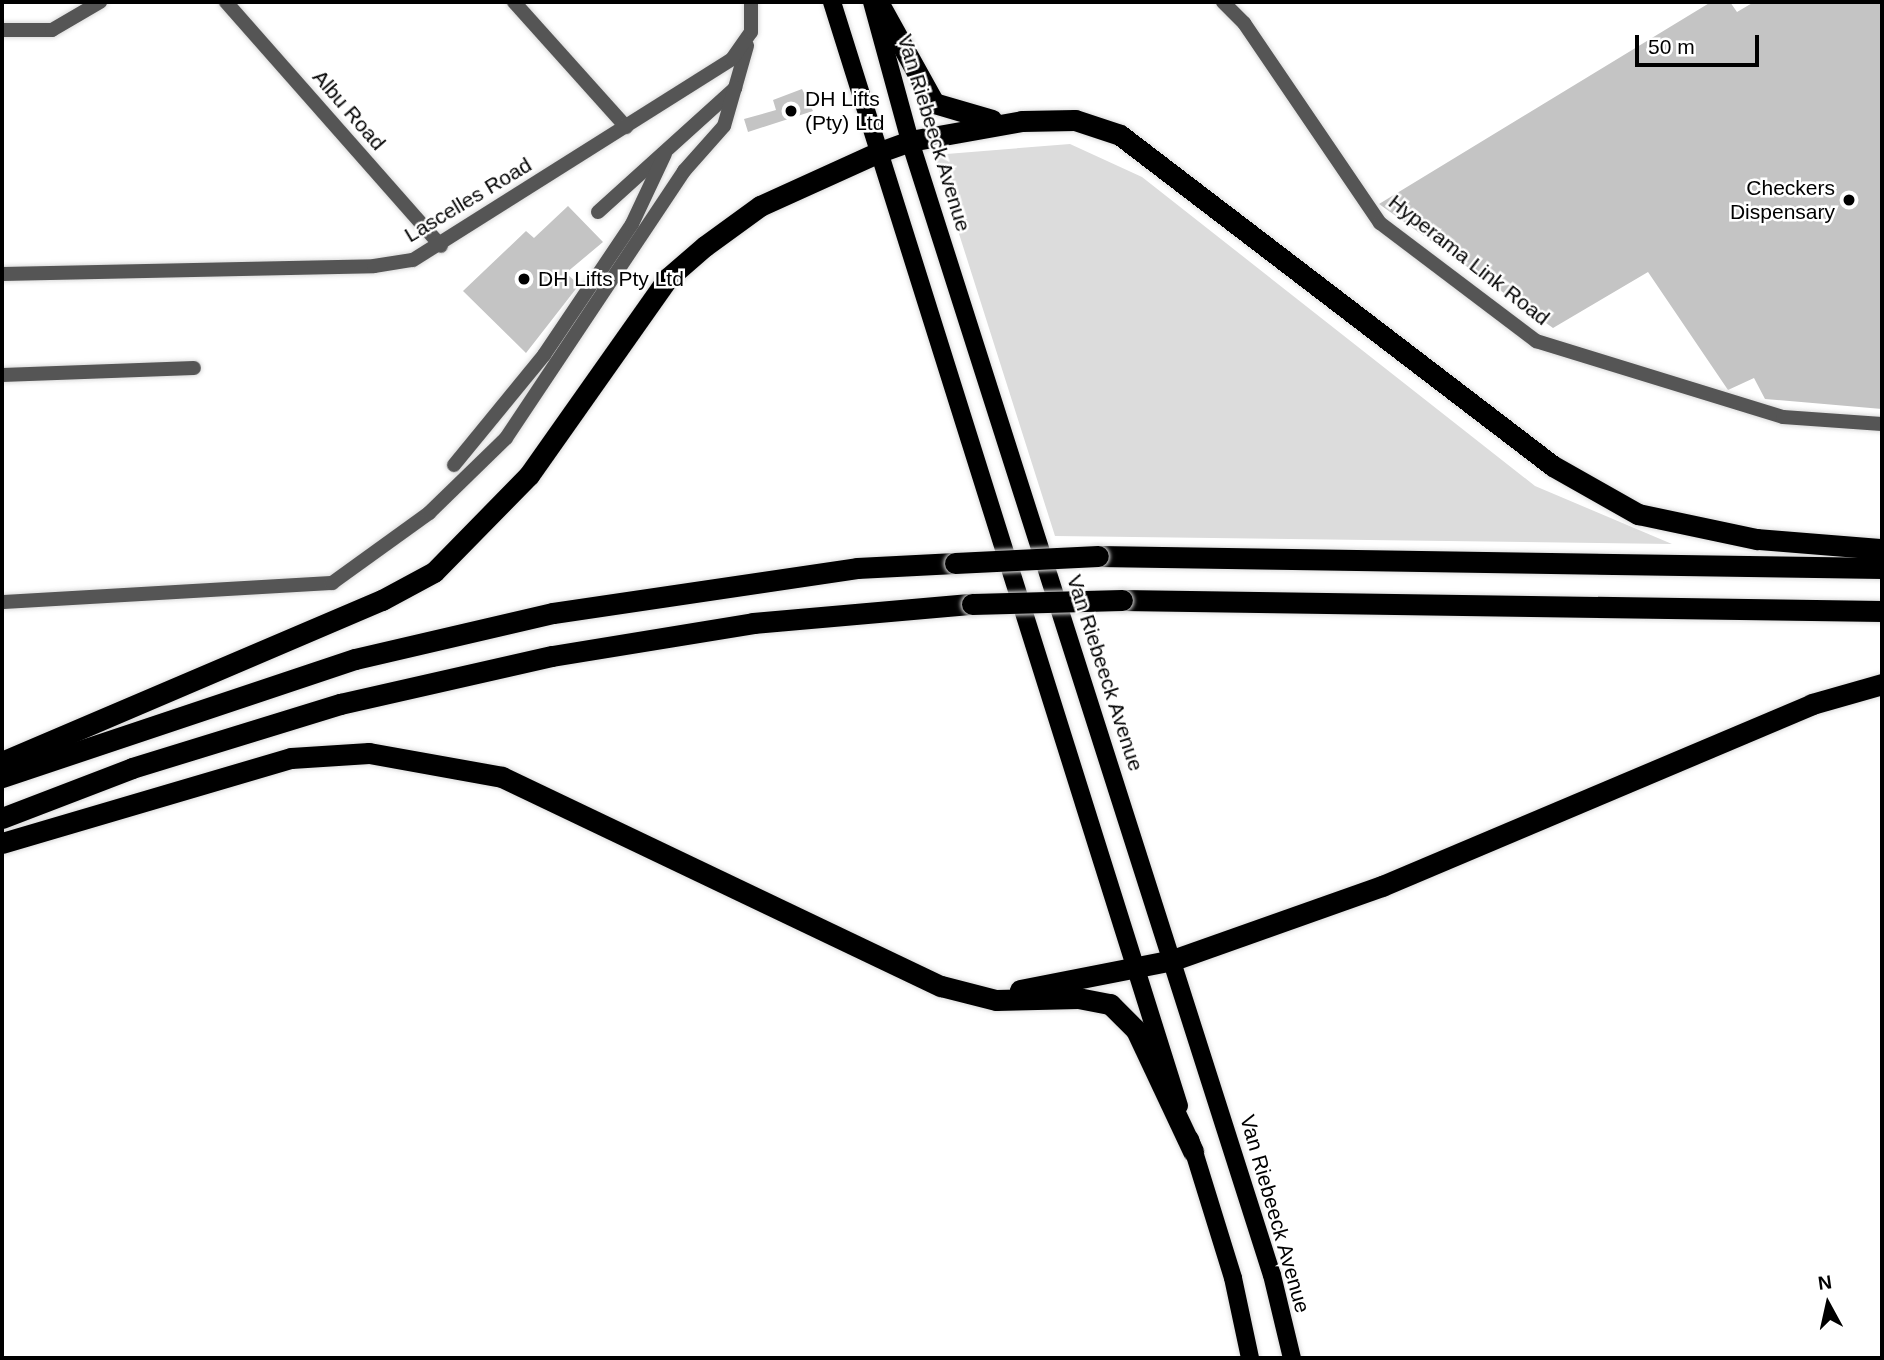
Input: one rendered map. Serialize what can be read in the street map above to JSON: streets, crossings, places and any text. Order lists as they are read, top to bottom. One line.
{"streets":{"main road":["Van Riebeeck Avenue"],"street":["Albu Road","Lascelles Road","Hyperama Link Road"]},"crossings":[["Albu Road","Lascelles Road"]],"places":["DH Lifts (Pty) Ltd","Checkers Dispensary","DH Lifts Pty Ltd"],"scale_bar":"50 m","north":"top"}
